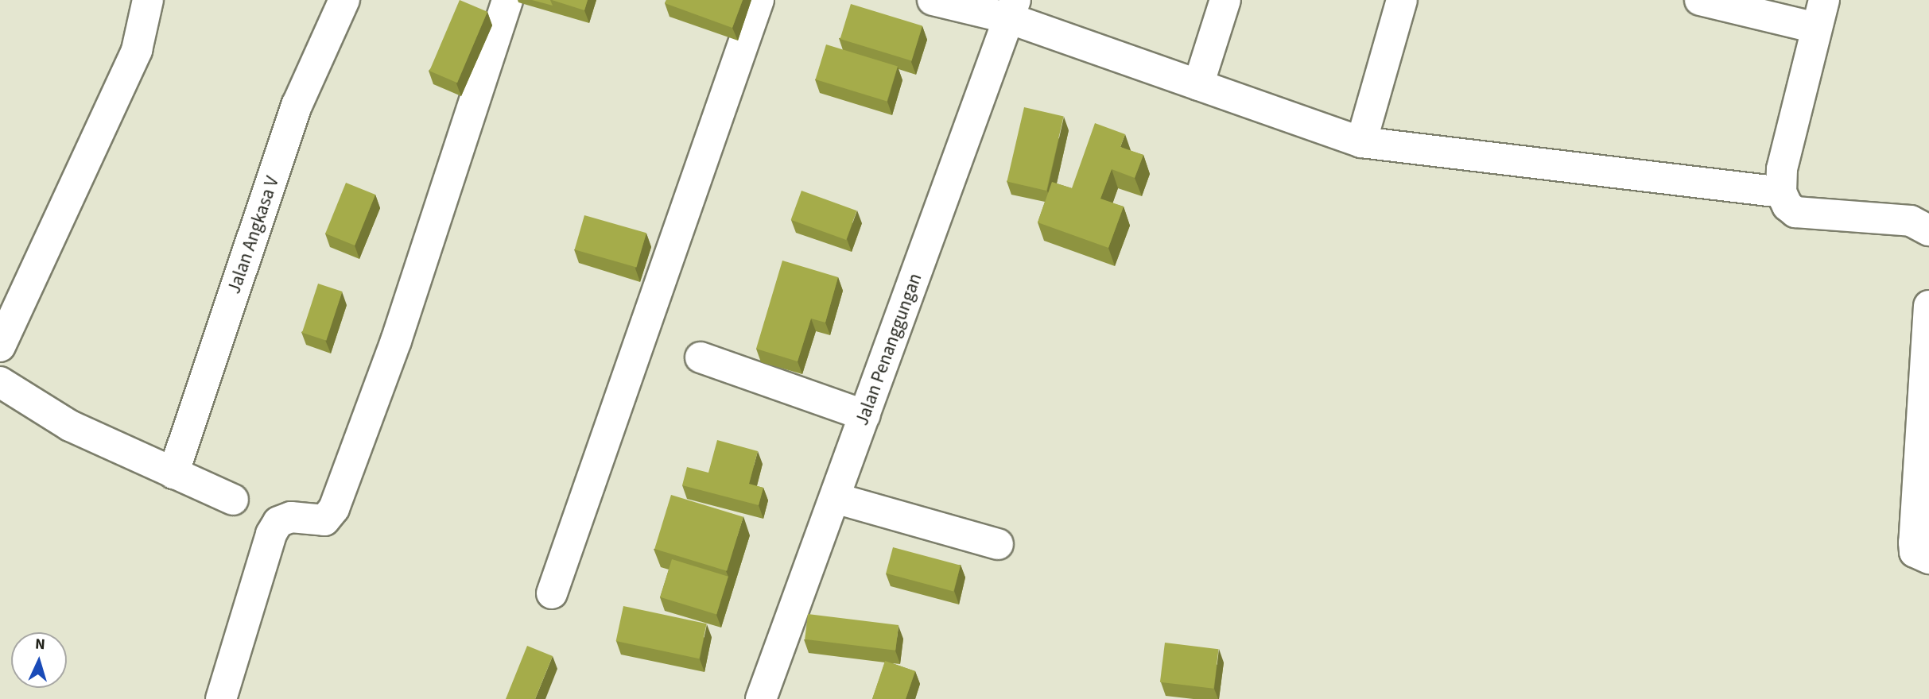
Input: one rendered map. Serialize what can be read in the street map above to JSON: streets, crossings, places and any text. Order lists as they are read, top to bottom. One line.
{"streets":{"street":["Jalan Angkasa V","Jalan Penanggungan"]},"north":"top"}
